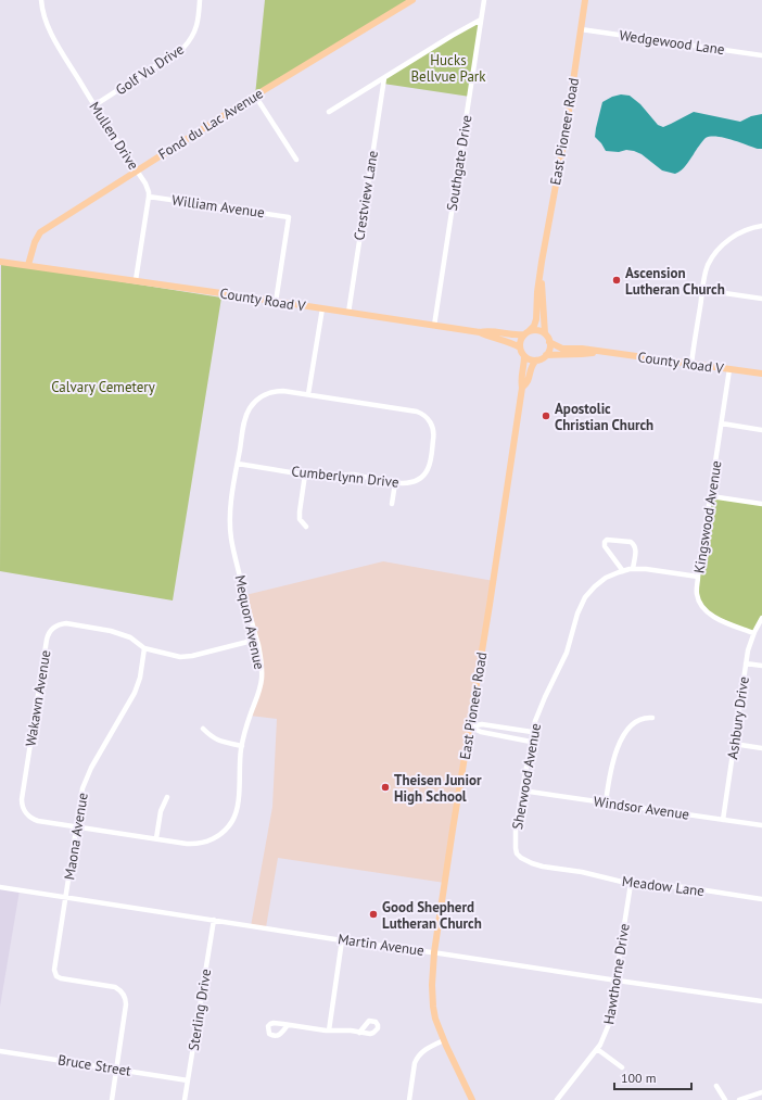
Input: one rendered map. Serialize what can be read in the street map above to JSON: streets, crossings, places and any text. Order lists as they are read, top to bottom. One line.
{"streets":{"main road":["Fond du Lac Avenue","East Pioneer Road","County Road V"],"street":["Wedgewood Lane","Golf Vu Drive","Mullen Drive","Southgate Drive","Crestview Lane","William Avenue","Cumberlynn Drive","Kingswood Avenue","Mequon Avenue","Wakawn Avenue","Ashbury Drive","Sherwood Avenue","Windsor Avenue","Maona Avenue","Meadow Lane","Martin Avenue","Hawthorne Drive","Sterling Drive","Bruce Street"]},"crossings":[["Wedgewood Lane","East Pioneer Road"],["Golf Vu Drive","Mullen Drive"],["Fond du Lac Avenue","Mullen Drive"],["Fond du Lac Avenue","County Road V"],["East Pioneer Road","County Road V"],["East Pioneer Road","Martin Avenue"],["Mullen Drive","William Avenue"],["Southgate Drive","County Road V"],["Crestview Lane","County Road V"],["William Avenue","County Road V"],["County Road V","Kingswood Avenue"],["Cumberlynn Drive","Mequon Avenue"],["Kingswood Avenue","Ashbury Drive"],["Kingswood Avenue","Sherwood Avenue"],["Mequon Avenue","Wakawn Avenue"],["Mequon Avenue","Maona Avenue"],["Wakawn Avenue","Maona Avenue"],["Ashbury Drive","Windsor Avenue"],["Sherwood Avenue","Windsor Avenue"],["Sherwood Avenue","Meadow Lane"],["Maona Avenue","Martin Avenue"],["Maona Avenue","Bruce Street"],["Meadow Lane","Hawthorne Drive"],["Martin Avenue","Hawthorne Drive"],["Martin Avenue","Sterling Drive"],["Sterling Drive","Bruce Street"]],"parks":["Hucks Bellvue Park","Calvary Cemetery"],"places":["Ascension Lutheran Church","Apostolic Christian Church","Theisen Junior High School","Good Shepherd Lutheran Church"],"scale_bar":"100 m"}
